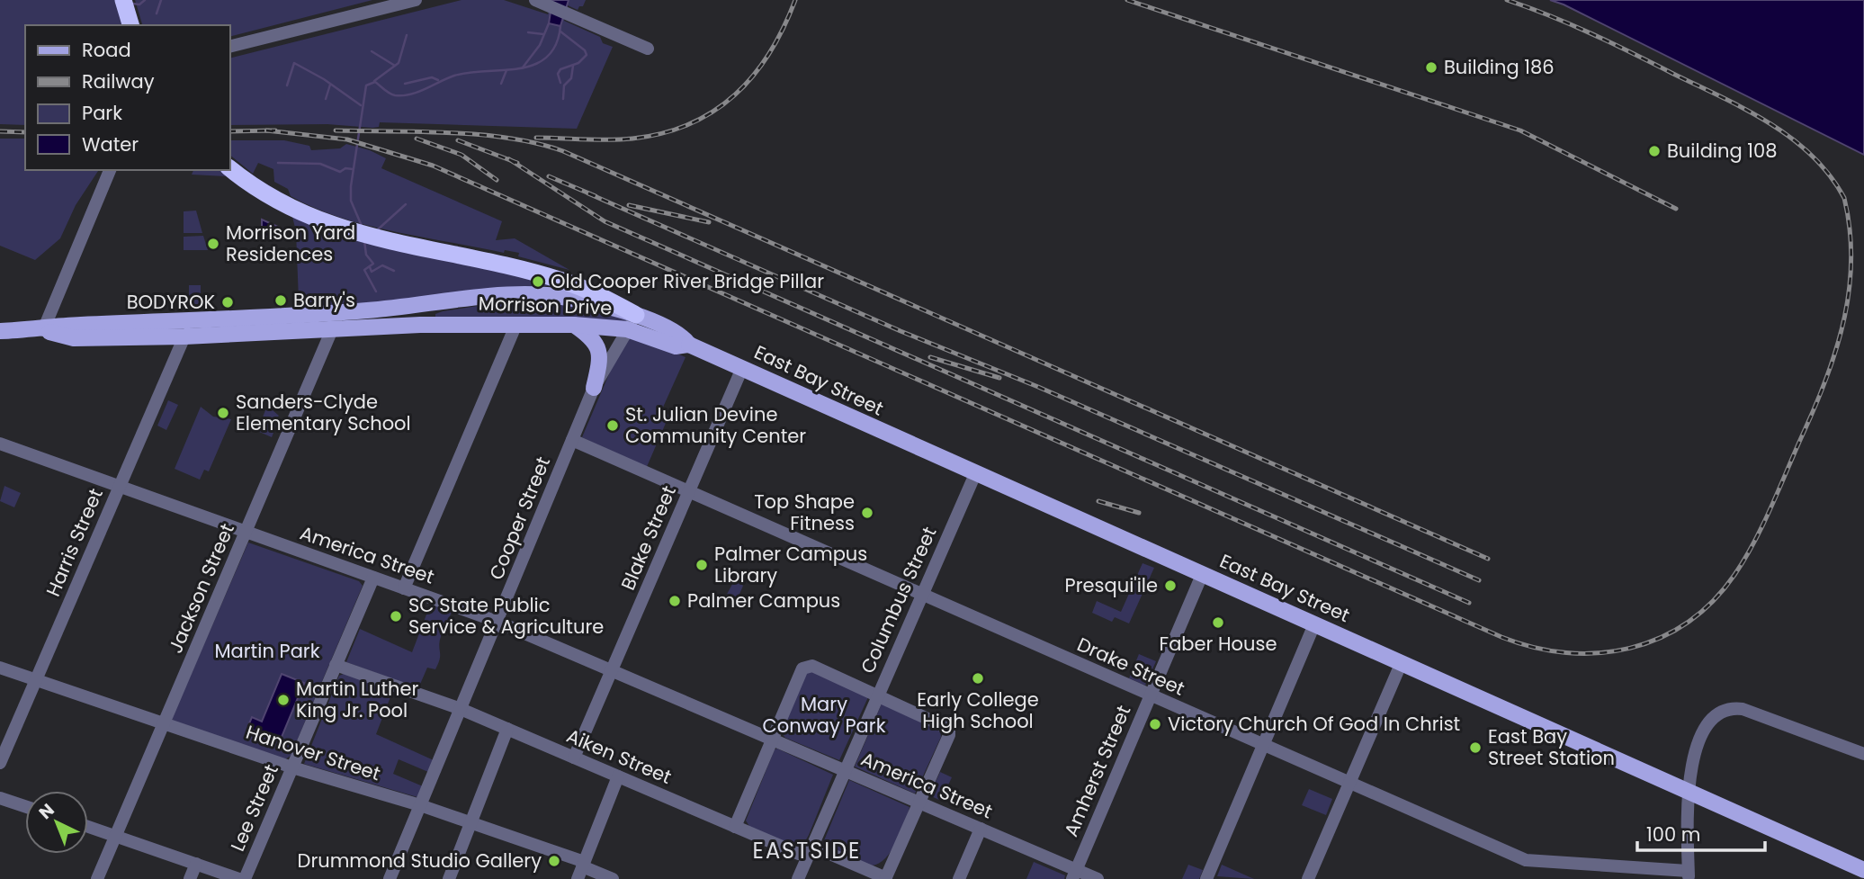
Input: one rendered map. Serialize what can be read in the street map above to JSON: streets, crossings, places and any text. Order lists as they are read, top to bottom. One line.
{"streets":{"main road":["Morrison Drive","East Bay Street"],"street":["Cooper Street","Blake Street","Harris Street","America Street","Jackson Street","Columbus Street","Drake Street","Hanover Street","Aiken Street","Amherst Street","Lee Street"]},"crossings":[["Morrison Drive","East Bay Street"],["Morrison Drive","Cooper Street"],["Morrison Drive","Harris Street"],["Morrison Drive","Jackson Street"],["East Bay Street","Blake Street"],["East Bay Street","Columbus Street"],["East Bay Street","Amherst Street"],["Cooper Street","America Street"],["Cooper Street","Drake Street"],["Cooper Street","Hanover Street"],["Cooper Street","Aiken Street"],["Blake Street","America Street"],["Blake Street","Drake Street"],["Blake Street","Aiken Street"],["Harris Street","America Street"],["Harris Street","Hanover Street"],["America Street","Jackson Street"],["America Street","Columbus Street"],["America Street","Amherst Street"],["America Street","Lee Street"],["Jackson Street","Hanover Street"],["Columbus Street","Drake Street"],["Columbus Street","Aiken Street"],["Drake Street","Amherst Street"],["Hanover Street","Lee Street"],["Aiken Street","Lee Street"]],"districts":["EASTSIDE"],"parks":["Martin Park","Mary Conway Park"],"places":["Building 186","Building 108","Morrison Yard Residences","Old Cooper River Bridge Pillar","Barry's","BODYROK","Sanders-Clyde Elementary School","St. Julian Devine Community Center","Top Shape Fitness","Palmer Campus Library","Presqui'ile","Palmer Campus","SC State Public Service & Agriculture","Faber House","Early College High School","Martin Luther King Jr. Pool","Victory Church Of God In Christ","East Bay Street Station","Drummond Studio Gallery"],"legend":["Road","Railway","Park","Water"],"scale_bar":"100 m","north":"top left"}
